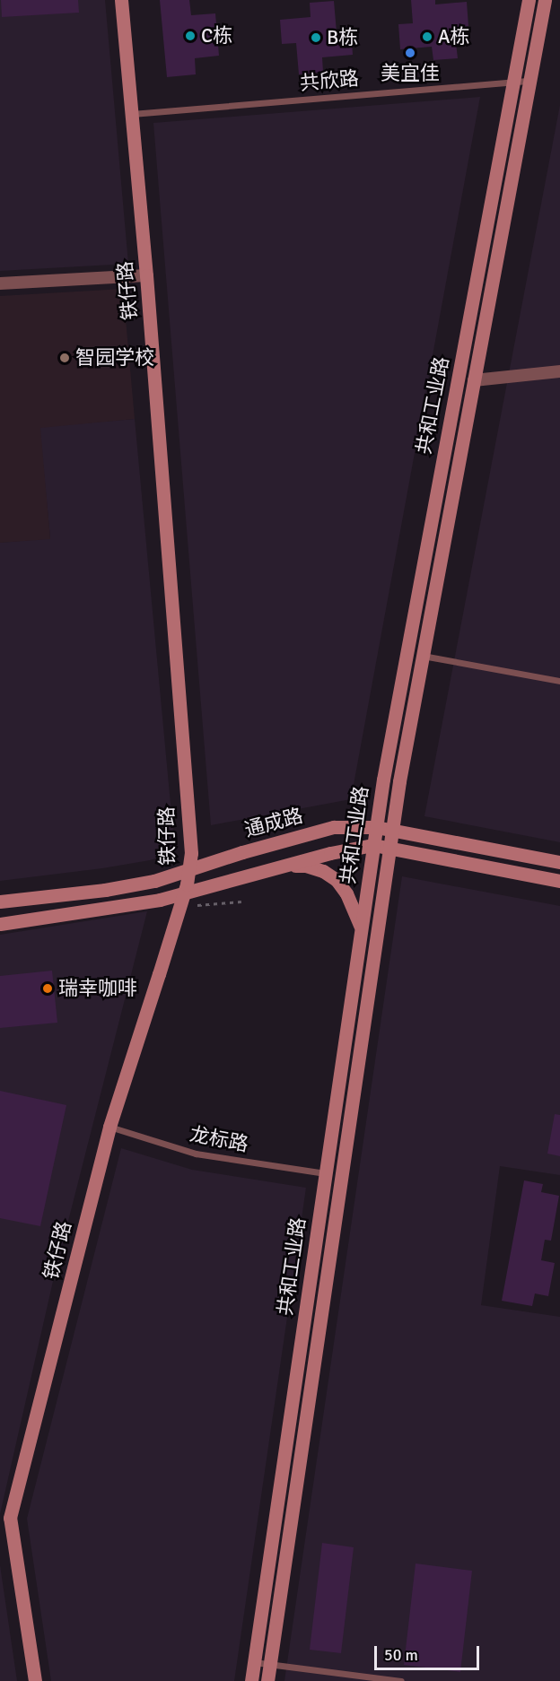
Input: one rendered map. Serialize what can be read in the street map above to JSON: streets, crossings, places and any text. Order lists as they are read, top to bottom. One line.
{"streets":{"street":["铁仔路","共和工业路","通成路"],"lane":["共欣路","龙标路"]},"crossings":[["共欣路","铁仔路"],["共欣路","共和工业路"],["铁仔路","龙标路"],["共和工业路","通成路"],["共和工业路","龙标路"]],"places":["C栋","A栋","B栋","美宜佳","智园学校","瑞幸咖啡"],"scale_bar":"50 m"}
